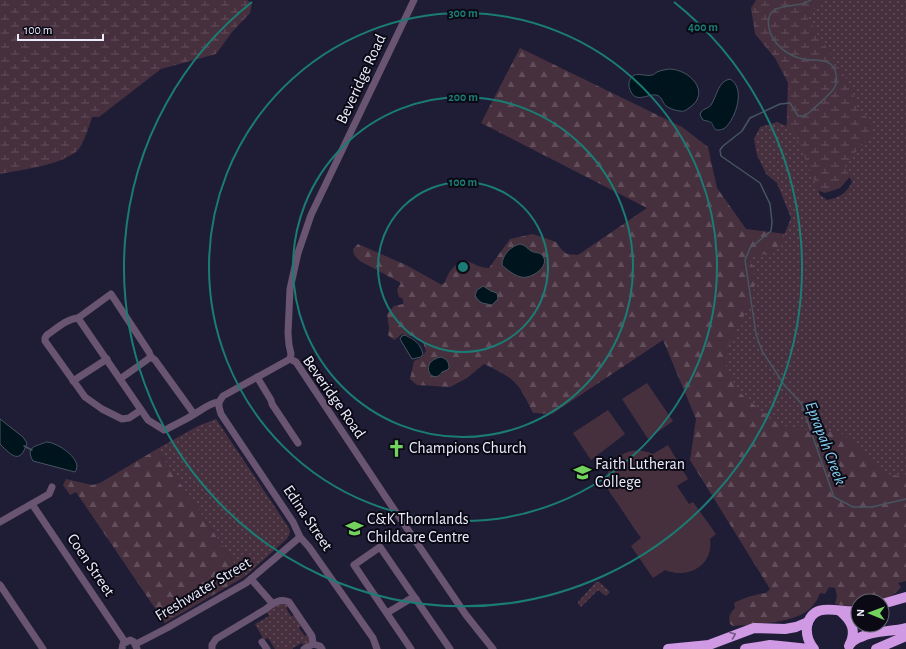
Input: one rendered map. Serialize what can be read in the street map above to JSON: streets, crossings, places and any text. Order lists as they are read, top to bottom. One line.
{"streets":{"street":["Beveridge Road","Edina Street","Coen Street","Freshwater Street"]},"crossings":[["Edina Street","Freshwater Street"]],"water":["Eprapah Creek"],"places":{"church":["Champions Church"],"school or university":["Faith Lutheran College","C&K Thornlands Childcare Centre"]},"scale_bar":"100 m","north":"left","rings":["300 m","400 m","200 m","100 m"]}
